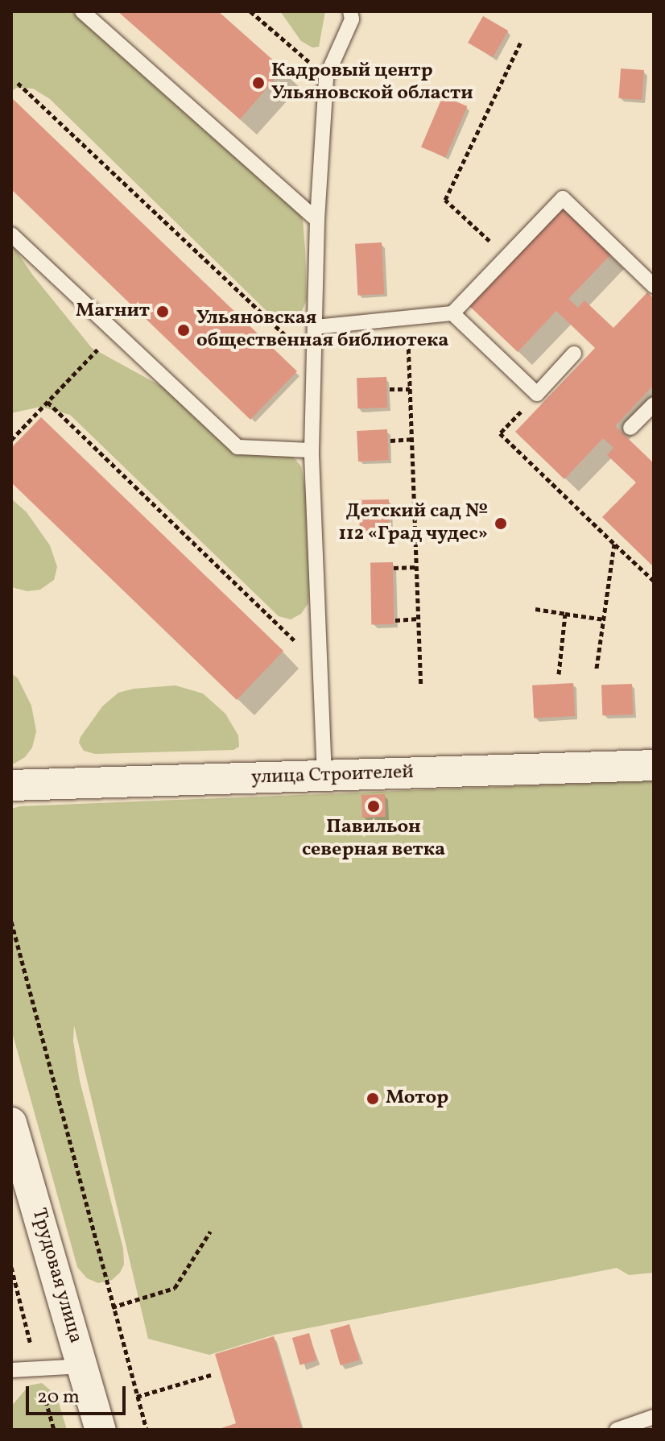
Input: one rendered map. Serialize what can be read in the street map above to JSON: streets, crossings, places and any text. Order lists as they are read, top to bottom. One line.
{"streets":{"street":["улица Строителей","Трудовая улица"]},"places":["Кадровый центр Ульяновской области","Магнит","Ульяновская общественная библиотека","Детский сад № 112 «Град чудес»","Павильон северная ветка","Мотор"],"scale_bar":"20 m"}
